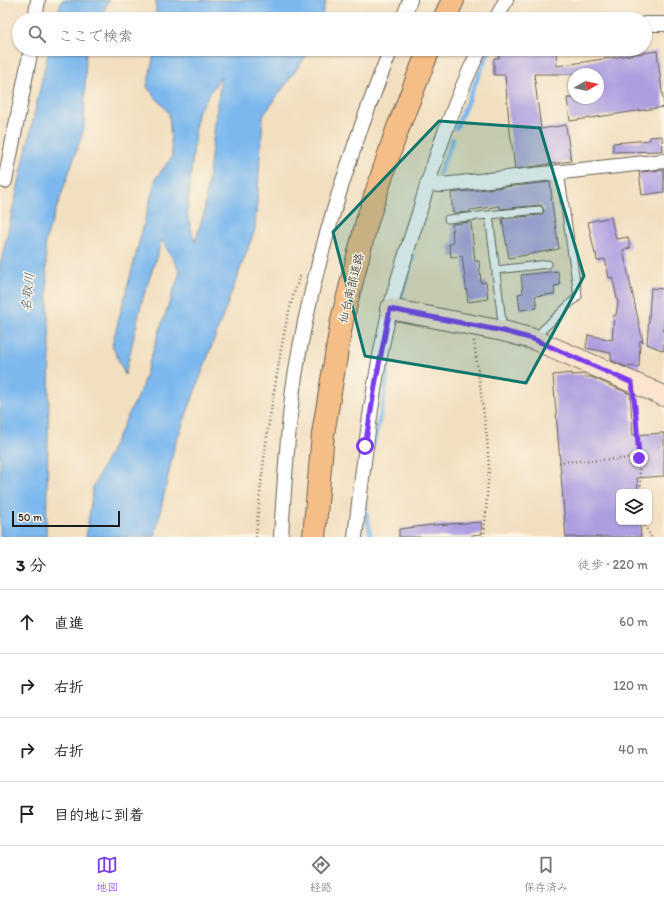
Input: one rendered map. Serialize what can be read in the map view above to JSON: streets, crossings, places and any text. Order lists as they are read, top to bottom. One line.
{"streets":{"highway":["仙台南部道路"]},"water":["名取川"],"scale_bar":"50 m","north":"right","page":{"search":"ここで検索","scale":"50 m","heading":["3 分","徒歩 · 220 m"],"list":[["直進","60 m"],["右折","120 m"],["右折","40 m"],"目的地に到着"],"nav":["地図","経路","保存済み"]}}
